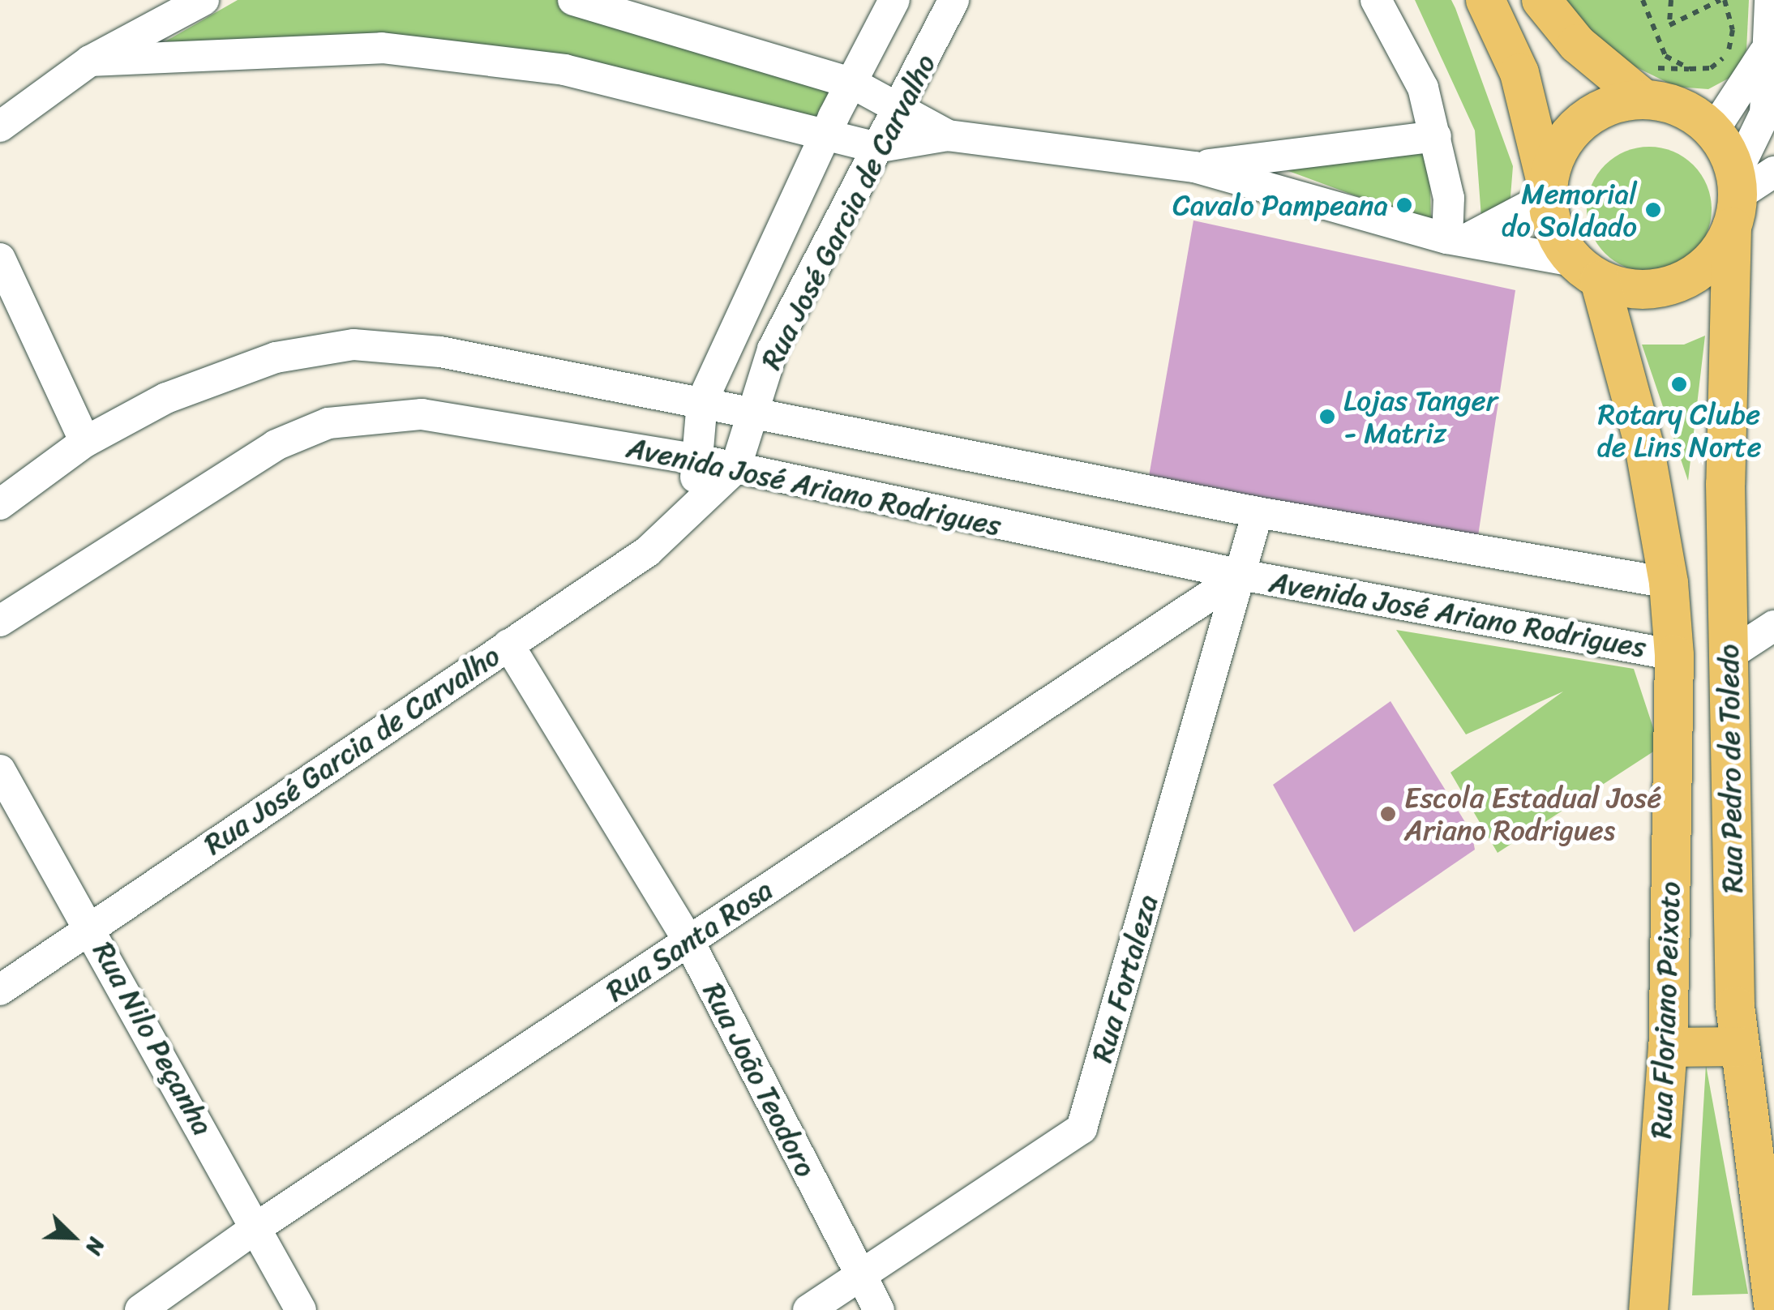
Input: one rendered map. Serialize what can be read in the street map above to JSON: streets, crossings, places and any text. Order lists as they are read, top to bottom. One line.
{"streets":{"main road":["Rua Pedro de Toledo","Rua Floriano Peixoto"],"street":["Rua José Garcia de Carvalho","Avenida José Ariano Rodrigues","Rua Santa Rosa","Rua Fortaleza","Rua Nilo Peçanha","Rua João Teodoro"]},"crossings":[["Rua José Garcia de Carvalho","Avenida José Ariano Rodrigues"],["Rua José Garcia de Carvalho","Rua Nilo Peçanha"],["Rua José Garcia de Carvalho","Rua João Teodoro"],["Avenida José Ariano Rodrigues","Rua Santa Rosa"],["Avenida José Ariano Rodrigues","Rua Fortaleza"],["Avenida José Ariano Rodrigues","Rua Floriano Peixoto"],["Rua Pedro de Toledo","Rua Floriano Peixoto"],["Rua Santa Rosa","Rua Fortaleza"],["Rua Santa Rosa","Rua Nilo Peçanha"],["Rua Santa Rosa","Rua João Teodoro"],["Rua Fortaleza","Rua João Teodoro"]],"places":["Cavalo Pampeana","Memorial do Soldado","Rotary Clube de Lins Norte","Lojas Tanger - Matriz","Escola Estadual José Ariano Rodrigues"],"north":"bottom right"}
